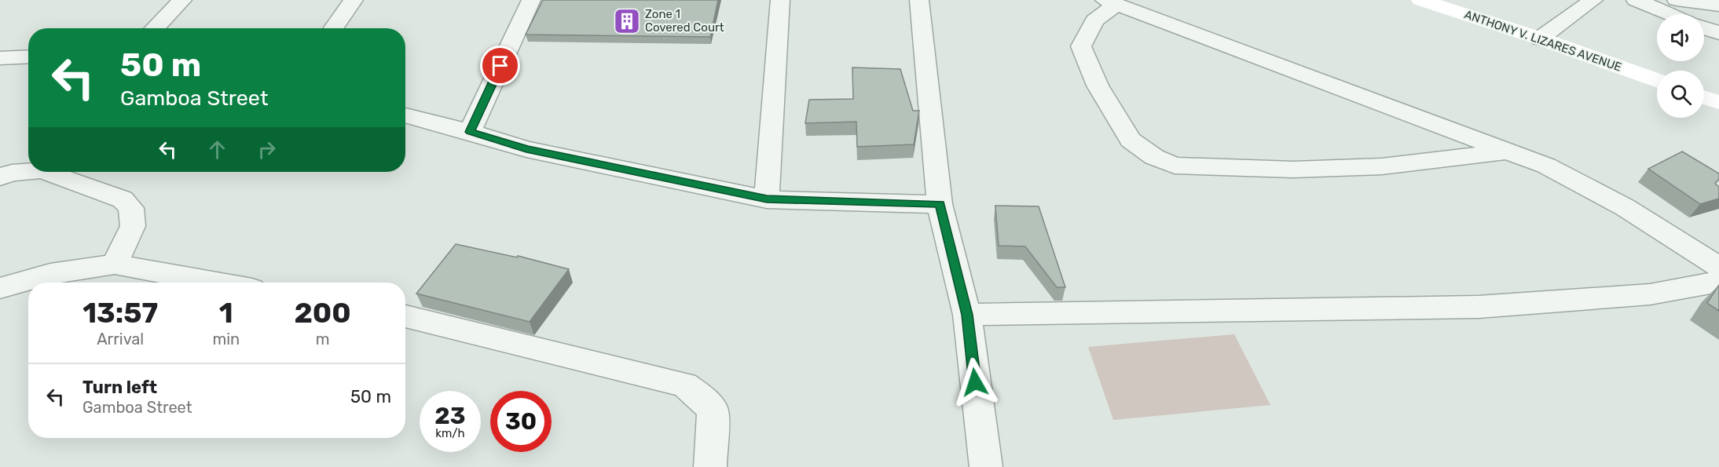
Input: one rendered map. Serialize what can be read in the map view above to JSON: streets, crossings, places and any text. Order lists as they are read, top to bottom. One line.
{"streets":{"main road":["ANTHONY V. LIZARES AVENUE"]},"places":{"building":["Zone 1 Covered Court"]},"page":{"turn":["50 m","Gamboa Street"],"eta":["13:57","Arrival","1","min","200","m"],"list":[{"name":"Turn left","note":"Gamboa Street","value":"50 m"}],"speed":"23 km/h","limit":"30"}}
